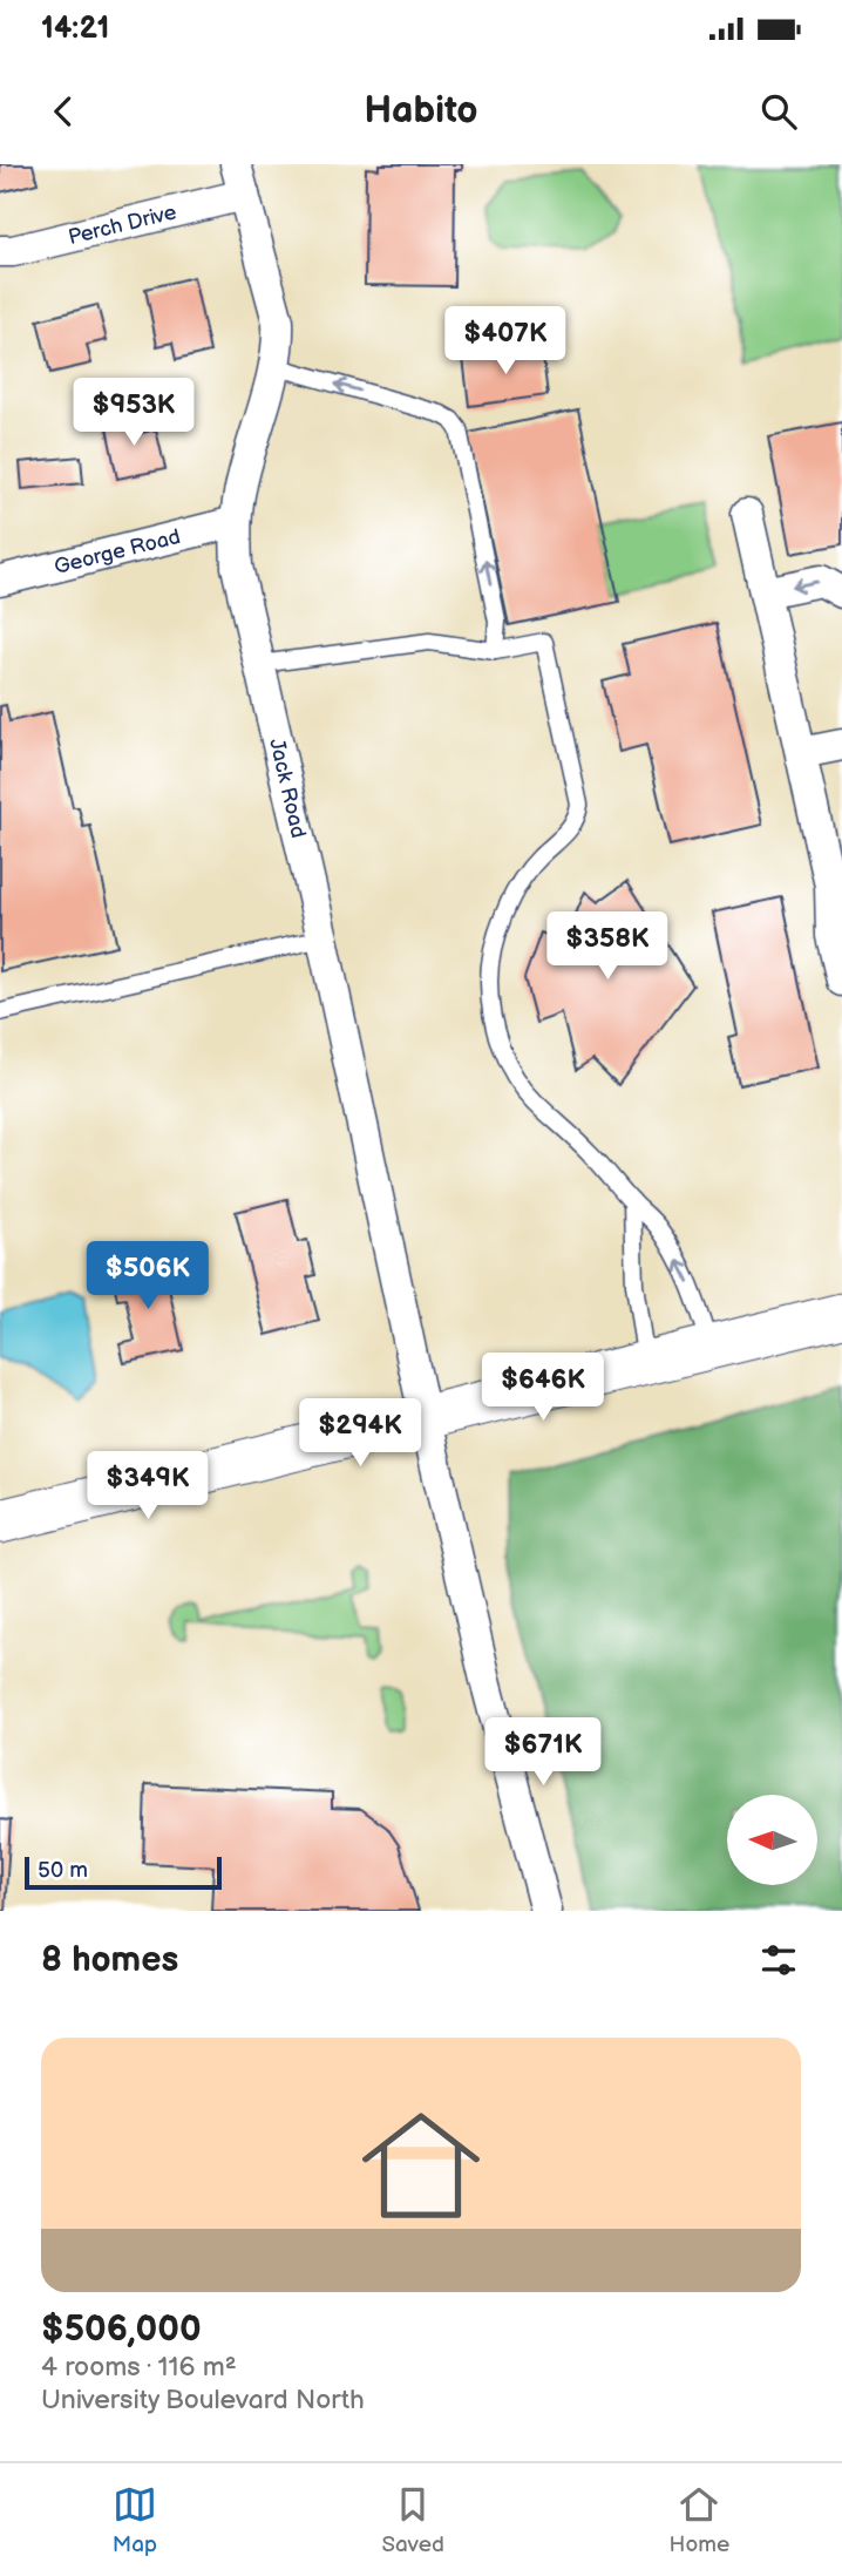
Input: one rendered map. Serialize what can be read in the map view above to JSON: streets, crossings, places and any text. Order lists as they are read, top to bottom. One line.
{"streets":{"street":["Perch Drive","George Road","Jack Road"]},"crossings":[["Perch Drive","Jack Road"],["George Road","Jack Road"]],"scale_bar":"50 m","north":"left","page":{"status":"14:21","header":"Habito","price":["$407K","$953K","$358K","$506K","$646K","$294K","$349K","$671K"],"scale":"50 m","heading":"8 homes","list":[{"name":"$506,000","note":"4 rooms · 116 m² · University Boulevard North"}],"tabs":["Map","Saved","Home"]}}
